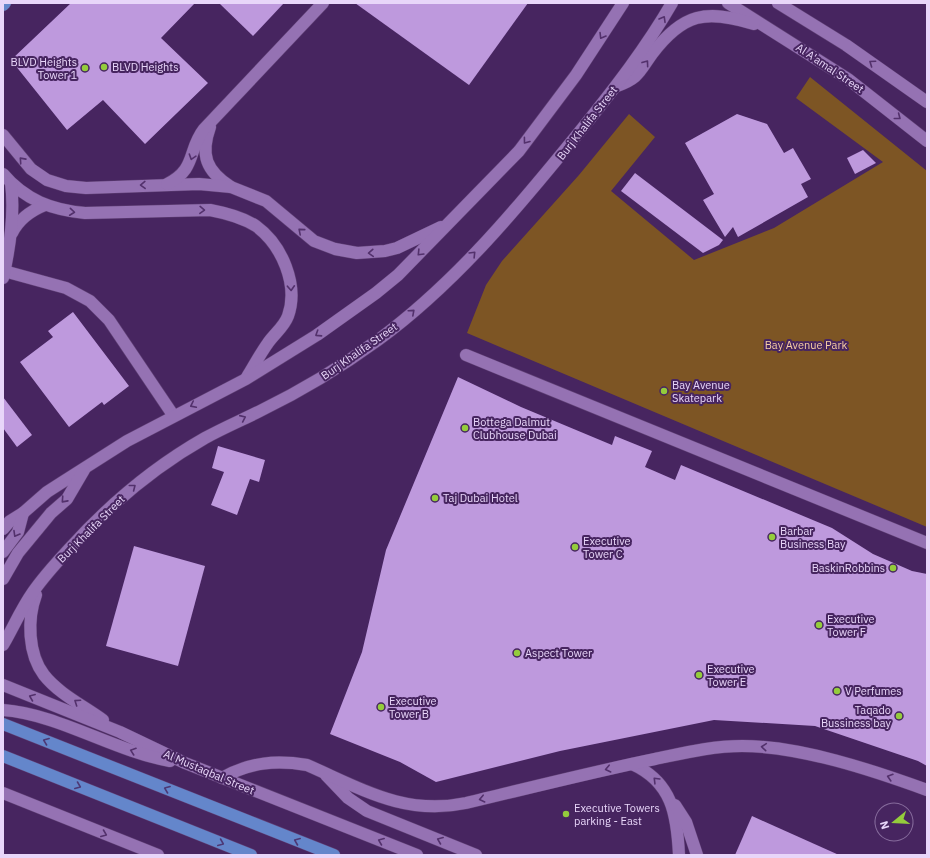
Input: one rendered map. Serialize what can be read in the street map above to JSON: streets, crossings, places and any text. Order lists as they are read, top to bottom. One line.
{"streets":{"street":["Al A'amal Street","Burj Khalifa Street","Al Mustaqbal Street"]},"parks":["Bay Avenue Park"],"places":["BLVD Heights","BLVD Heights Tower 1","Bay Avenue Skatepark","Bottega Dalmut Clubhouse Dubai","Taj Dubai Hotel","Barbar Business Bay","Executive Tower C","BaskinRobbins","Executive Tower F","Aspect Tower","Executive Tower E","V Perfumes","Executive Tower B","Taqado Bussiness bay","Executive Towers parking - East"],"north":"left"}
